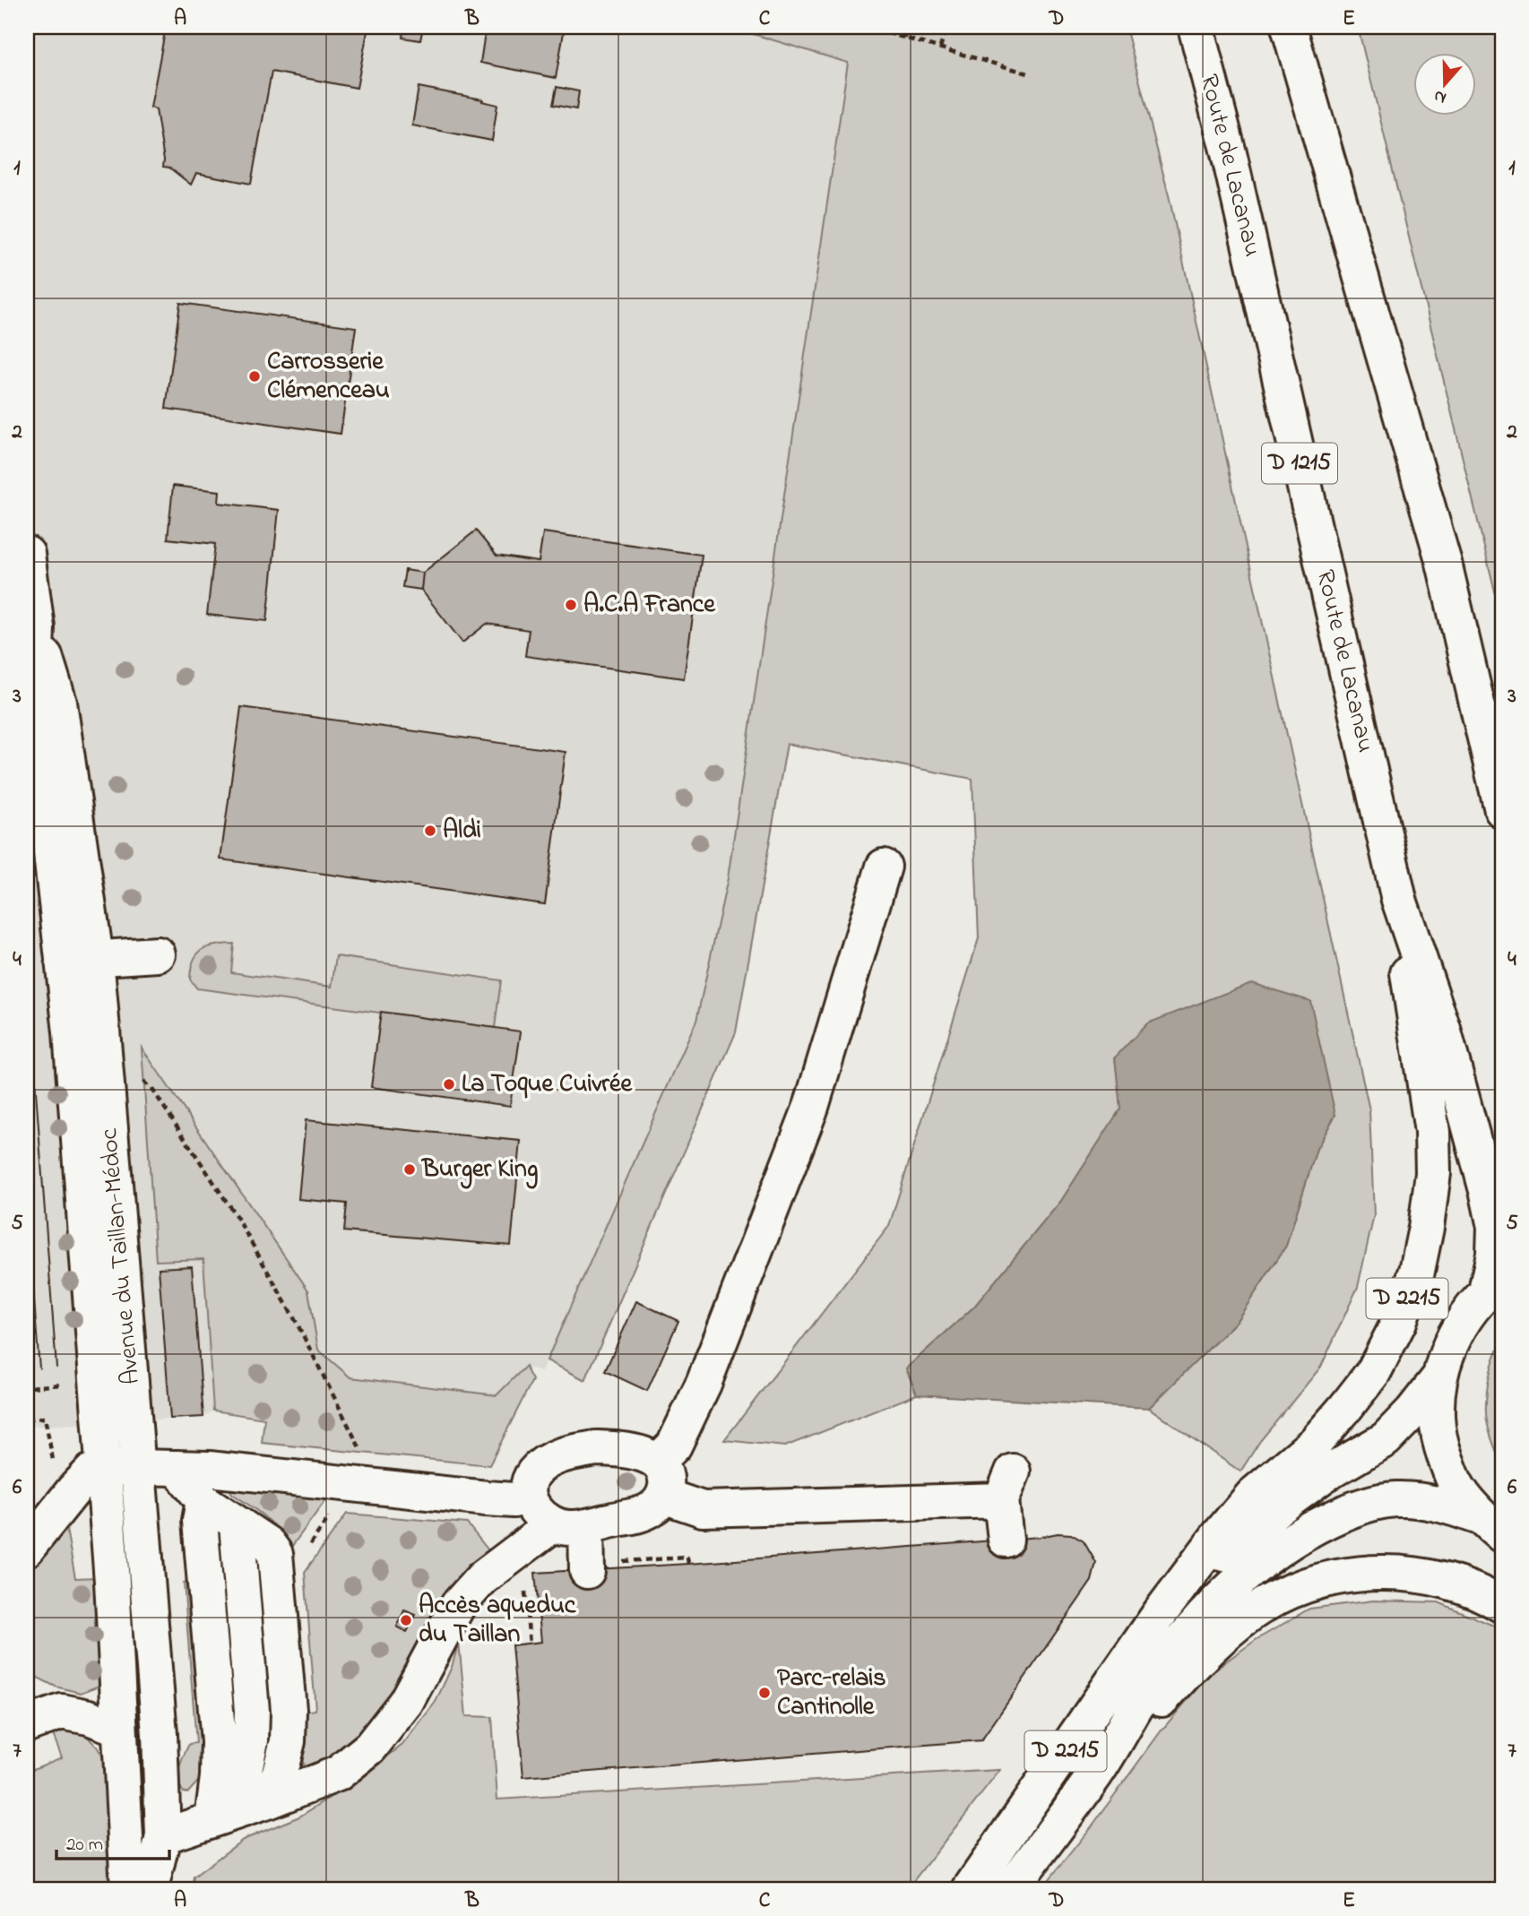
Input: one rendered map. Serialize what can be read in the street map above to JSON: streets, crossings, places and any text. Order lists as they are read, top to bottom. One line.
{"streets":{"main road":["Route de Lacanau","D 1215","Avenue du Taillan-Médoc","D 2215"]},"crossings":[["Route de Lacanau","D 2215"]],"places":["Carrosserie Clémenceau","A.C.A France","Aldi","La Toque Cuivrée","Burger King","Accès aqueduc du Taillan","Parc-relais Cantinolle"],"scale_bar":"20 m","north":"bottom","grid":{"columns":["A","B","C","D","E"],"rows":["1","2","3","4","5","6","7"]}}
